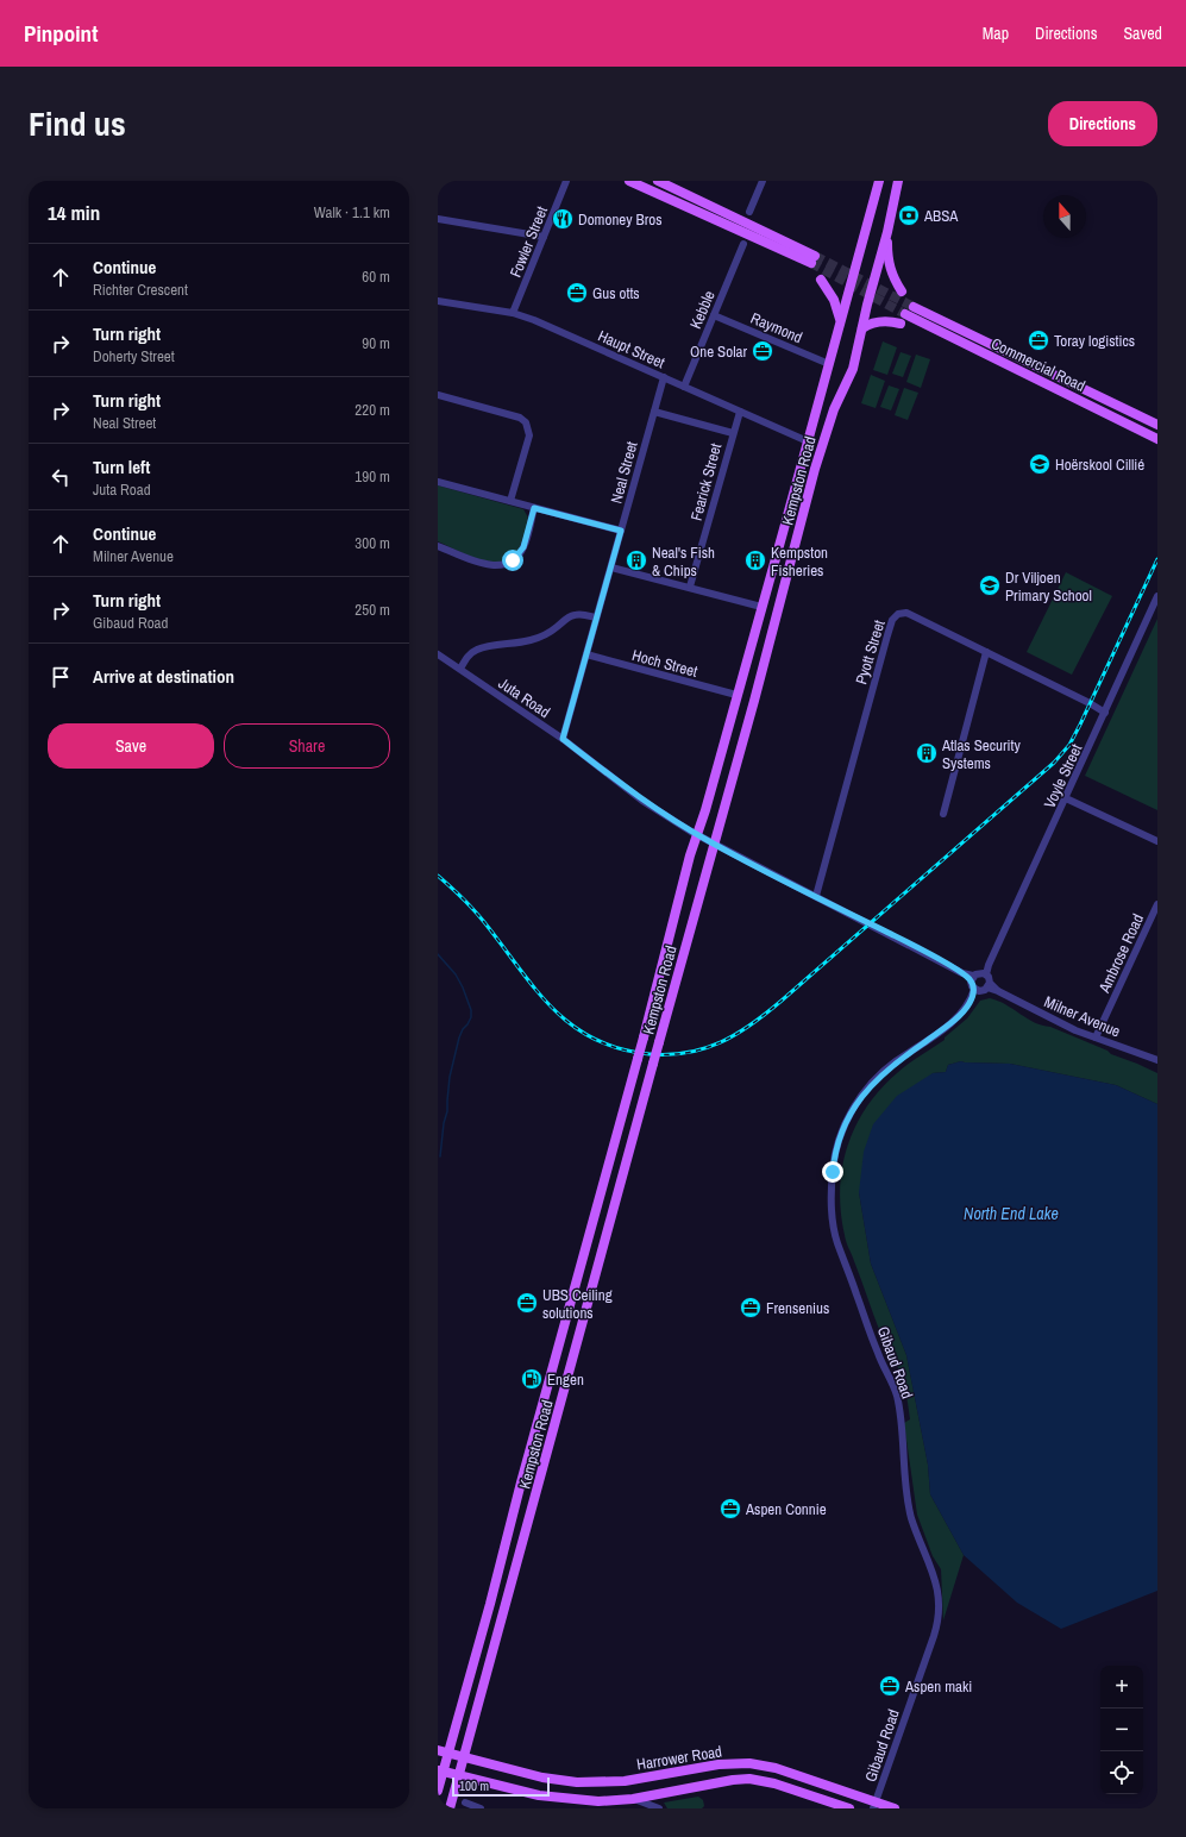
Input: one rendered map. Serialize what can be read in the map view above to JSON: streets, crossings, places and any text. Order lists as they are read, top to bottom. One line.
{"streets":{"main road":["Commercial Road","Kempston Road","Harrower Road"],"street":["Fowler Street","Kebble","Raymond","Haupt Street","Neal Street","Fearick Street","Pyott Street","Hoch Street","Juta Road","Voyle Street","Ambrose Road","Milner Avenue","Gibaud Road"]},"crossings":[["Fowler Street","Haupt Street"],["Kebble","Raymond"],["Kebble","Haupt Street"],["Raymond","Kempston Road"],["Haupt Street","Neal Street"],["Haupt Street","Kempston Road"],["Haupt Street","Fearick Street"],["Neal Street","Hoch Street"],["Neal Street","Juta Road"],["Kempston Road","Hoch Street"],["Kempston Road","Juta Road"],["Kempston Road","Harrower Road"],["Pyott Street","Voyle Street"],["Ambrose Road","Milner Avenue"],["Gibaud Road","Harrower Road"]],"water":["North End Lake"],"places":{"bank":["ABSA"],"restaurant":["Domoney Bros"],"office":["Gus otts","Toray logistics","One Solar","UBS Ceiling solutions","Frensenius","Aspen Connie","Aspen maki"],"school or university":["Hoërskool Cillié","Dr Viljoen Primary School"],"building":["Neal's Fish & Chips","Kempston Fisheries","Atlas Security Systems"],"fuel station":["Engen"]},"scale_bar":"100 m","north":"top","page":{"header":"Pinpoint","nav":["Map","Directions","Saved"],"title":"Find us","buttons":["Directions",["Save","Share"]],"heading":["14 min","Walk · 1.1 km"],"list":[["Continue","Richter Crescent","60 m"],["Turn right","Doherty Street","90 m"],["Turn right","Neal Street","220 m"],["Turn left","Juta Road","190 m"],["Continue","Milner Avenue","300 m"],["Turn right","Gibaud Road","250 m"],"Arrive at destination"],"map_buttons":["+","−"],"scale":"100 m"}}
